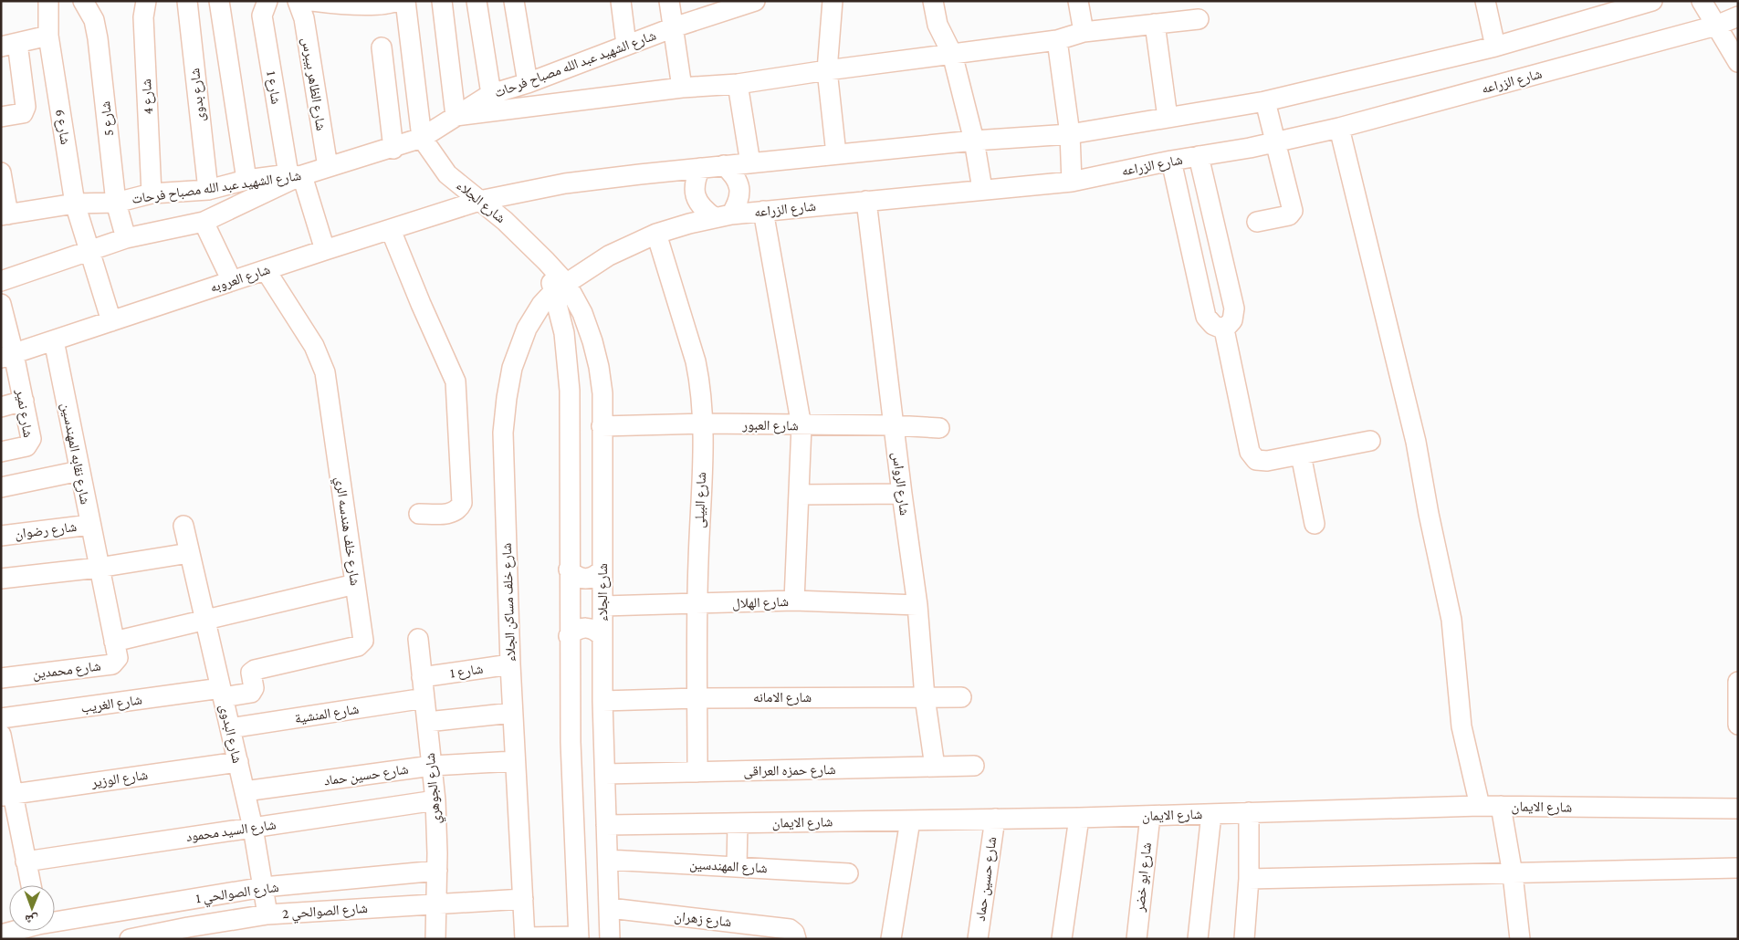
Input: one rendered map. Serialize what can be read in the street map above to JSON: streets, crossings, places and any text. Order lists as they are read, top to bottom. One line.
{"streets":{"street":["شارع الشهيد عبد الله مصباح فرحات","شارع الزراعه","شارع الظاهر بيبرس","شارع 1","شارع بدوى","شارع 4","شارع 5","شارع 6","شارع الجلاء","شارع العروبه","شارع نمير","شارع العبور","شارع نقابه المهندسين","شارع الرواس","شارع البيلى","شارع رضوان","شارع خلف هندسه الري","شارع خلف مساكن الجلاء","شارع الهلال","شارع محمدين","شارع الامانه","شارع الغريب","شارع المنشية","شارع البدوى","شارع حمزه العراقى","شارع حسين حماد","شارع الوزير","شارع الجوهري","شارع الايمان","شارع السيد محمود","شارع المهندسين","شارع ابو خضر","شارع الصوالحي 1","شارع الصوالحي 2","شارع زهران"]},"crossings":[["شارع الشهيد عبد الله مصباح فرحات","شارع الظاهر بيبرس"],["شارع الشهيد عبد الله مصباح فرحات","شارع 1"],["شارع الشهيد عبد الله مصباح فرحات","شارع بدوى"],["شارع الشهيد عبد الله مصباح فرحات","شارع 4"],["شارع الشهيد عبد الله مصباح فرحات","شارع 5"],["شارع الشهيد عبد الله مصباح فرحات","شارع 6"],["شارع الشهيد عبد الله مصباح فرحات","شارع الجلاء"],["شارع الزراعه","شارع الجلاء"],["شارع الزراعه","شارع الرواس"],["شارع الزراعه","شارع البيلى"],["شارع الزراعه","شارع خلف مساكن الجلاء"],["شارع 1","شارع العروبه"],["شارع 1","شارع خلف مساكن الجلاء"],["شارع 1","شارع الجوهري"],["شارع 6","شارع العروبه"],["شارع الجلاء","شارع العروبه"],["شارع الجلاء","شارع العبور"],["شارع الجلاء","شارع خلف مساكن الجلاء"],["شارع الجلاء","شارع الهلال"],["شارع الجلاء","شارع الامانه"],["شارع الجلاء","شارع حمزه العراقى"],["شارع الجلاء","شارع الايمان"],["شارع الجلاء","شارع المهندسين"],["شارع الجلاء","شارع زهران"],["شارع العروبه","شارع نمير"],["شارع العروبه","شارع نقابه المهندسين"],["شارع العروبه","شارع خلف هندسه الري"],["شارع العبور","شارع الرواس"],["شارع العبور","شارع البيلى"],["شارع نقابه المهندسين","شارع رضوان"],["شارع نقابه المهندسين","شارع محمدين"],["شارع الرواس","شارع الهلال"],["شارع الرواس","شارع الامانه"],["شارع الرواس","شارع حمزه العراقى"],["شارع البيلى","شارع الهلال"],["شارع البيلى","شارع الامانه"],["شارع البيلى","شارع حمزه العراقى"],["شارع خلف هندسه الري","شارع الغريب"],["شارع خلف هندسه الري","شارع البدوى"],["شارع خلف مساكن الجلاء","شارع حسين حماد"],["شارع خلف مساكن الجلاء","شارع الصوالحي 2"],["شارع الغريب","شارع البدوى"],["شارع المنشية","شارع البدوى"],["شارع المنشية","شارع الجوهري"],["شارع البدوى","شارع حسين حماد"],["شارع البدوى","شارع الوزير"],["شارع البدوى","شارع السيد محمود"],["شارع البدوى","شارع الصوالحي 1"],["شارع البدوى","شارع الصوالحي 2"],["شارع حسين حماد","شارع الجوهري"],["شارع حسين حماد","شارع الايمان"],["شارع الجوهري","شارع السيد محمود"],["شارع الجوهري","شارع الصوالحي 1"],["شارع الجوهري","شارع الصوالحي 2"],["شارع الايمان","شارع ابو خضر"]],"north":"bottom"}
